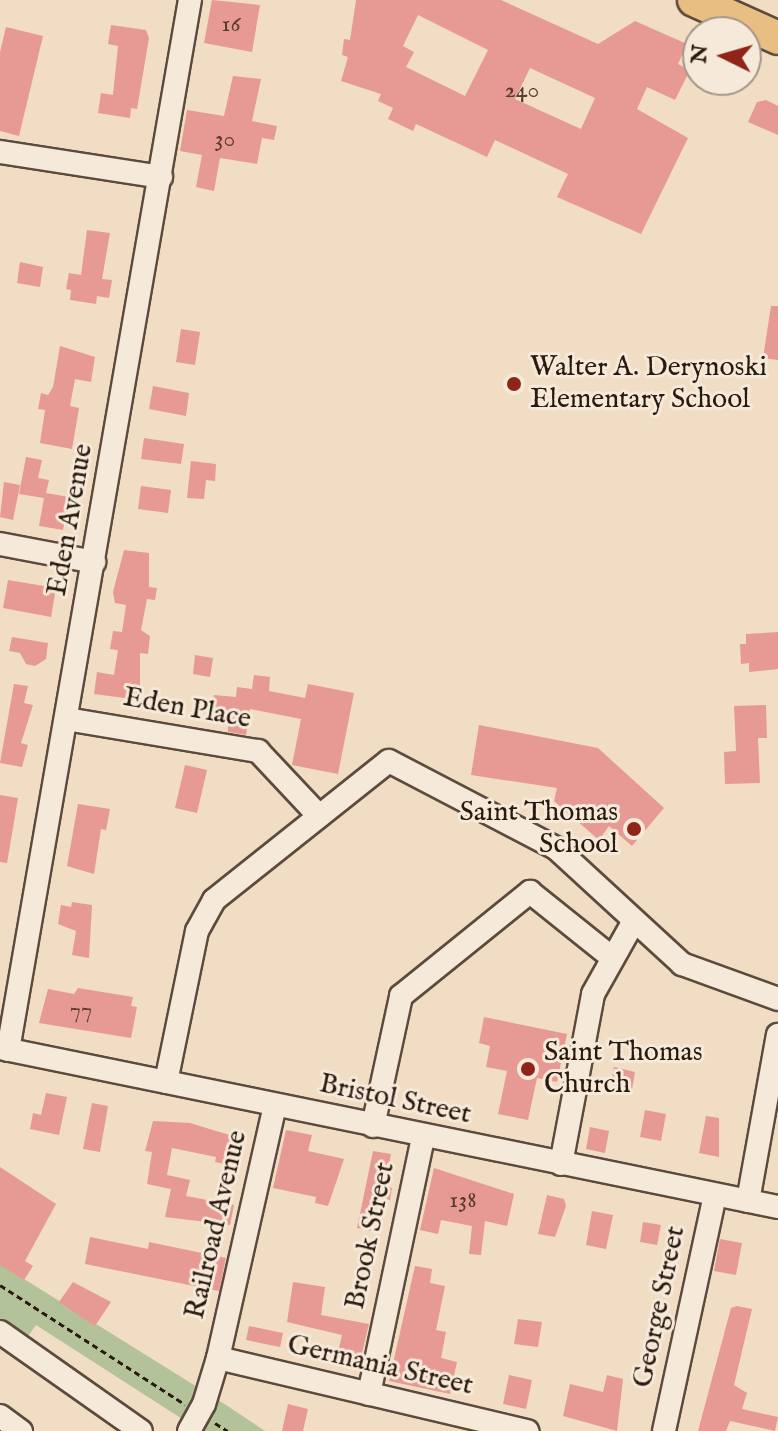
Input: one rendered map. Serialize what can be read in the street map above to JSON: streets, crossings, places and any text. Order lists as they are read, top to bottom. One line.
{"streets":{"street":["Eden Avenue","Eden Place","Bristol Street","Railroad Avenue","Brook Street","George Street","Germania Street"]},"crossings":[["Eden Avenue","Eden Place"],["Eden Avenue","Bristol Street"],["Bristol Street","Railroad Avenue"],["Bristol Street","Brook Street"],["Bristol Street","George Street"],["Railroad Avenue","Germania Street"],["Brook Street","Germania Street"]],"places":["Walter A. Derynoski Elementary School","Saint Thomas School","Saint Thomas Church"],"house_numbers":["16","240","30","77","138"],"north":"left"}
